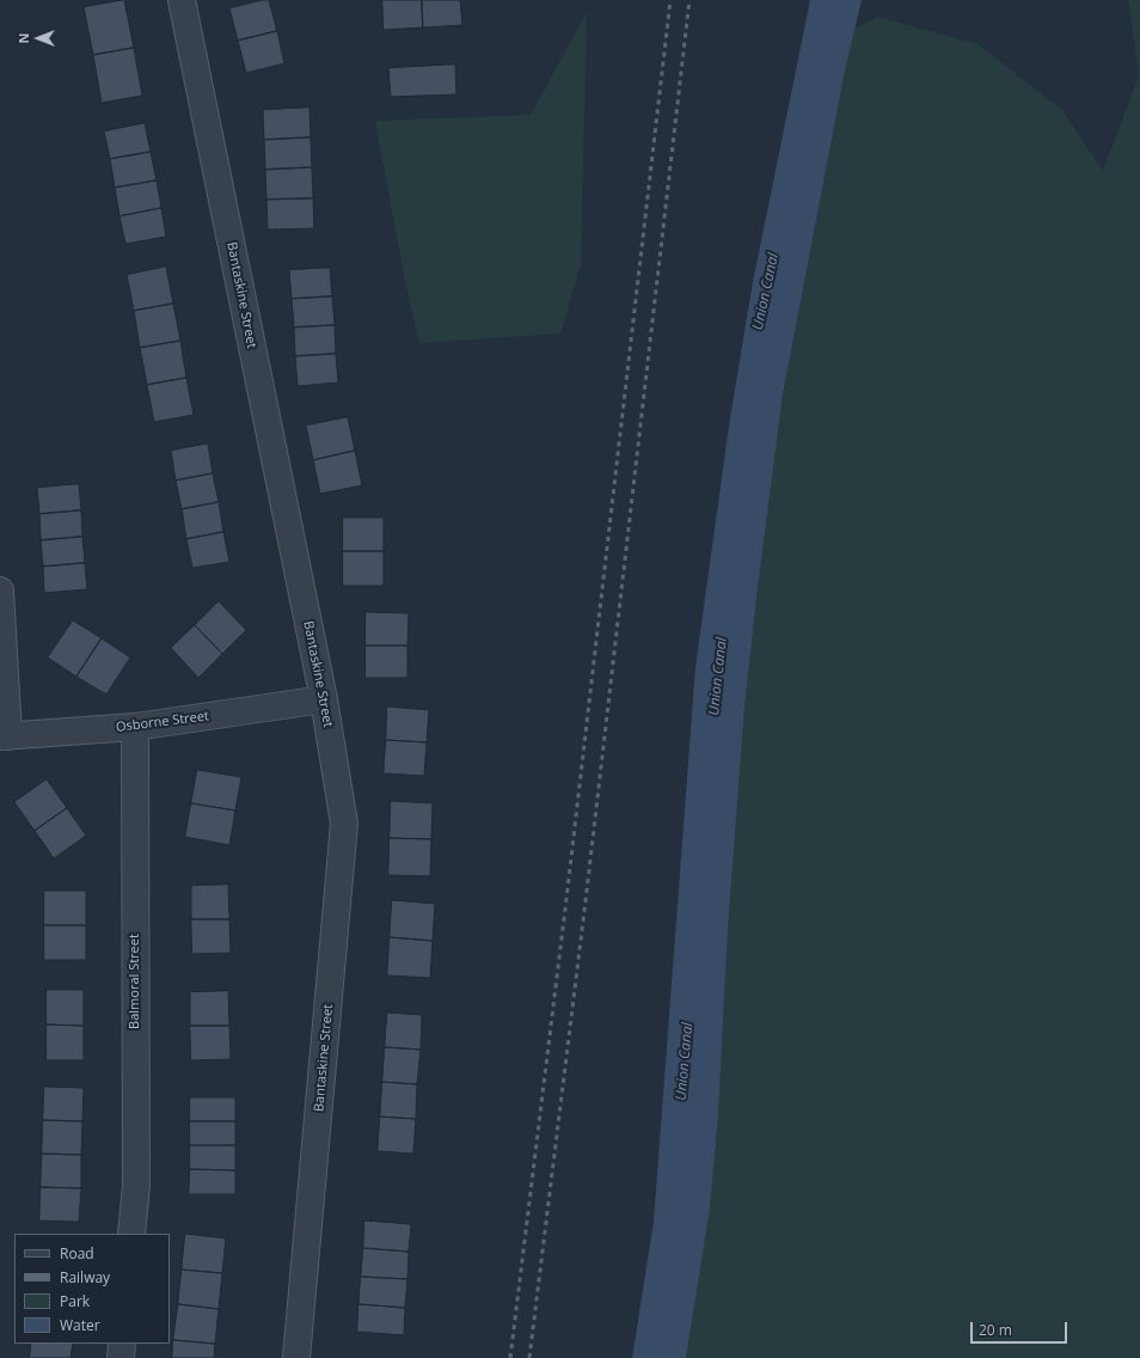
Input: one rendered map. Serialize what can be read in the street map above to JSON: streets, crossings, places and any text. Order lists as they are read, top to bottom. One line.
{"streets":{"street":["Bantaskine Street","Osborne Street","Balmoral Street"]},"crossings":[["Bantaskine Street","Osborne Street"],["Osborne Street","Balmoral Street"]],"water":["Union Canal"],"legend":["Road","Railway","Park","Water"],"scale_bar":"20 m","north":"left"}
